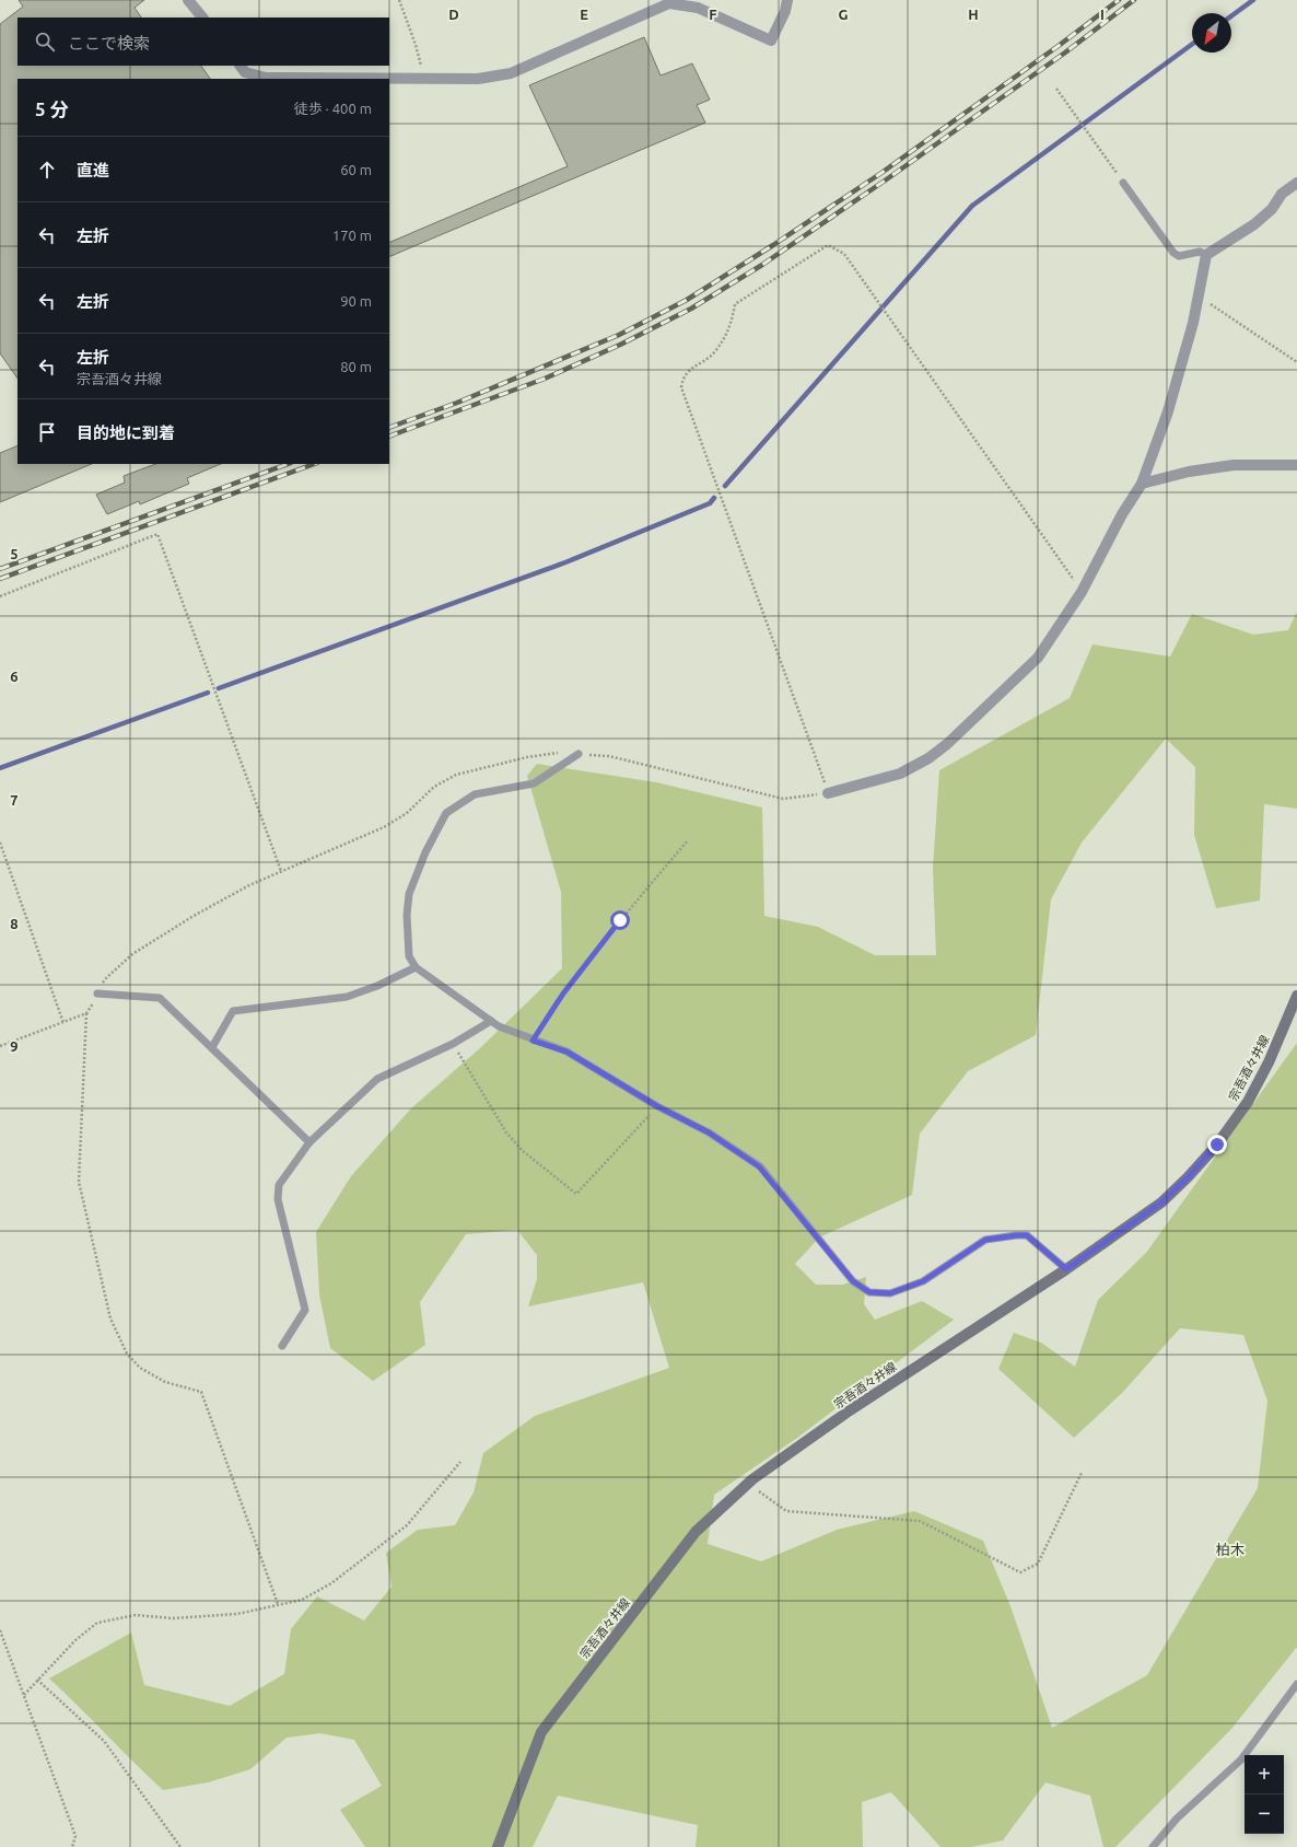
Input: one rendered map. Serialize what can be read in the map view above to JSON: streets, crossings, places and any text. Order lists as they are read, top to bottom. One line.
{"streets":{"main road":["宗吾酒々井線"]},"districts":["柏木"],"north":"bottom left","page":{"search":"ここで検索","heading":["5 分","徒歩 · 400 m"],"list":[["直進","60 m"],["左折","170 m"],["左折","90 m"],["左折","宗吾酒々井線","80 m"],"目的地に到着"],"map_buttons":["+","−"]},"grid":{"columns":["D","E","F","G","H","I"],"rows":["5","6","7","8","9"]}}
